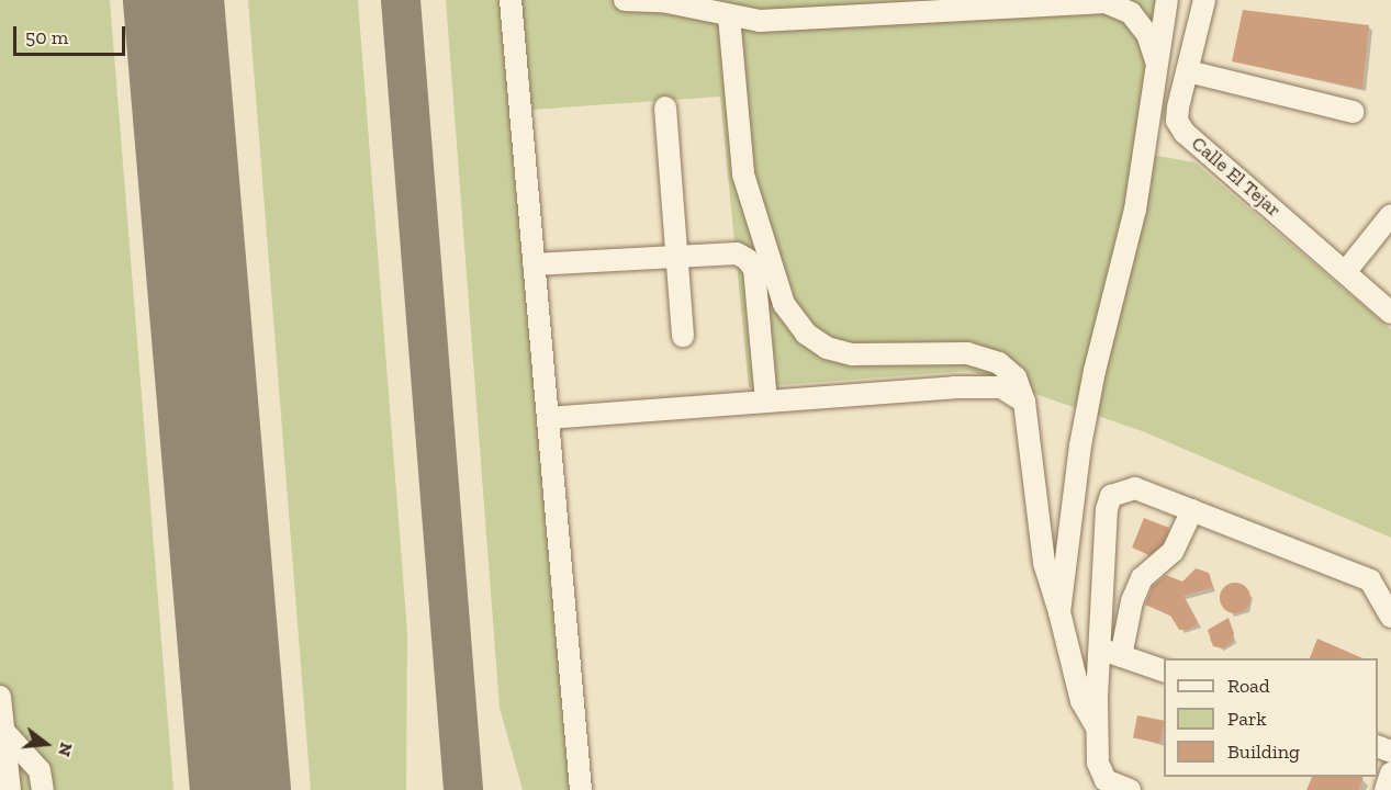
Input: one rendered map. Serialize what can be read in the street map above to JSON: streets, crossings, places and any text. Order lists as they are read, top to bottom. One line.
{"streets":{"street":["Calle El Tejar"]},"legend":["Road","Park","Building"],"scale_bar":"50 m","north":"right"}
